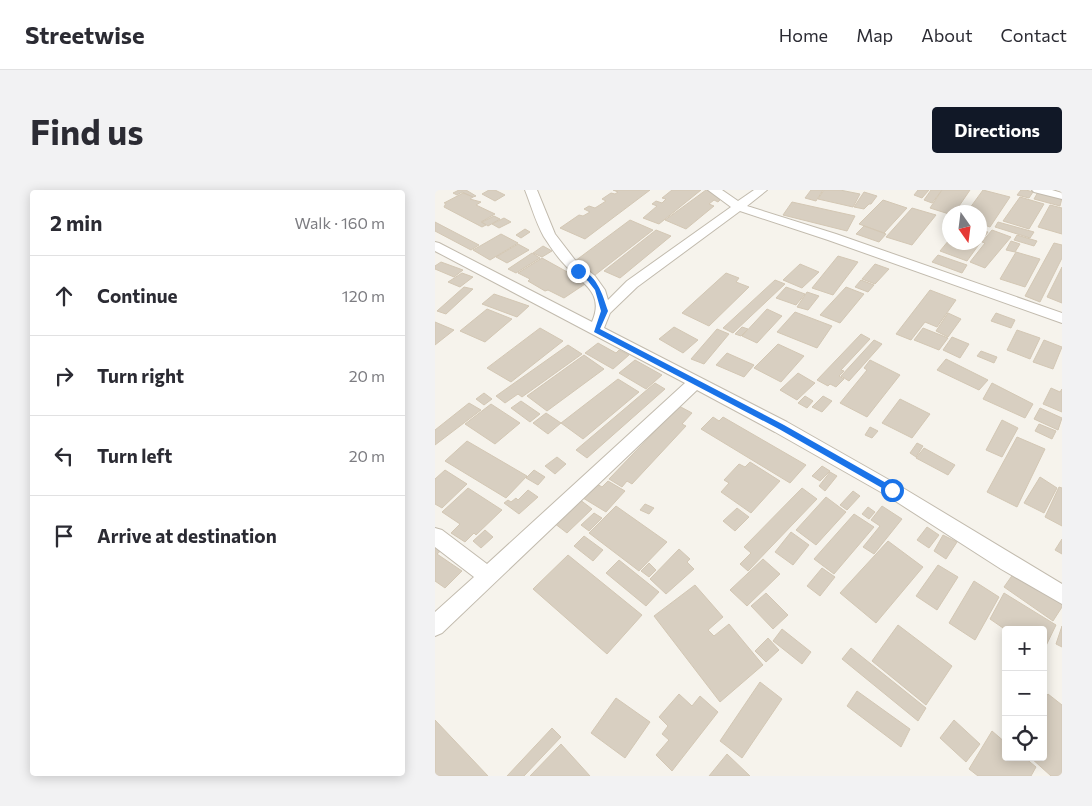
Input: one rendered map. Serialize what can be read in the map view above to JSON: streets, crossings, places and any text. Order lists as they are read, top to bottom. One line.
{"north":"bottom","page":{"header":"Streetwise","nav":["Home","Map","About","Contact"],"buttons":"Directions","title":"Find us","heading":["2 min","Walk · 160 m"],"list":[["Continue","120 m"],["Turn right","20 m"],["Turn left","20 m"],"Arrive at destination"],"map_buttons":["+","−"]}}
